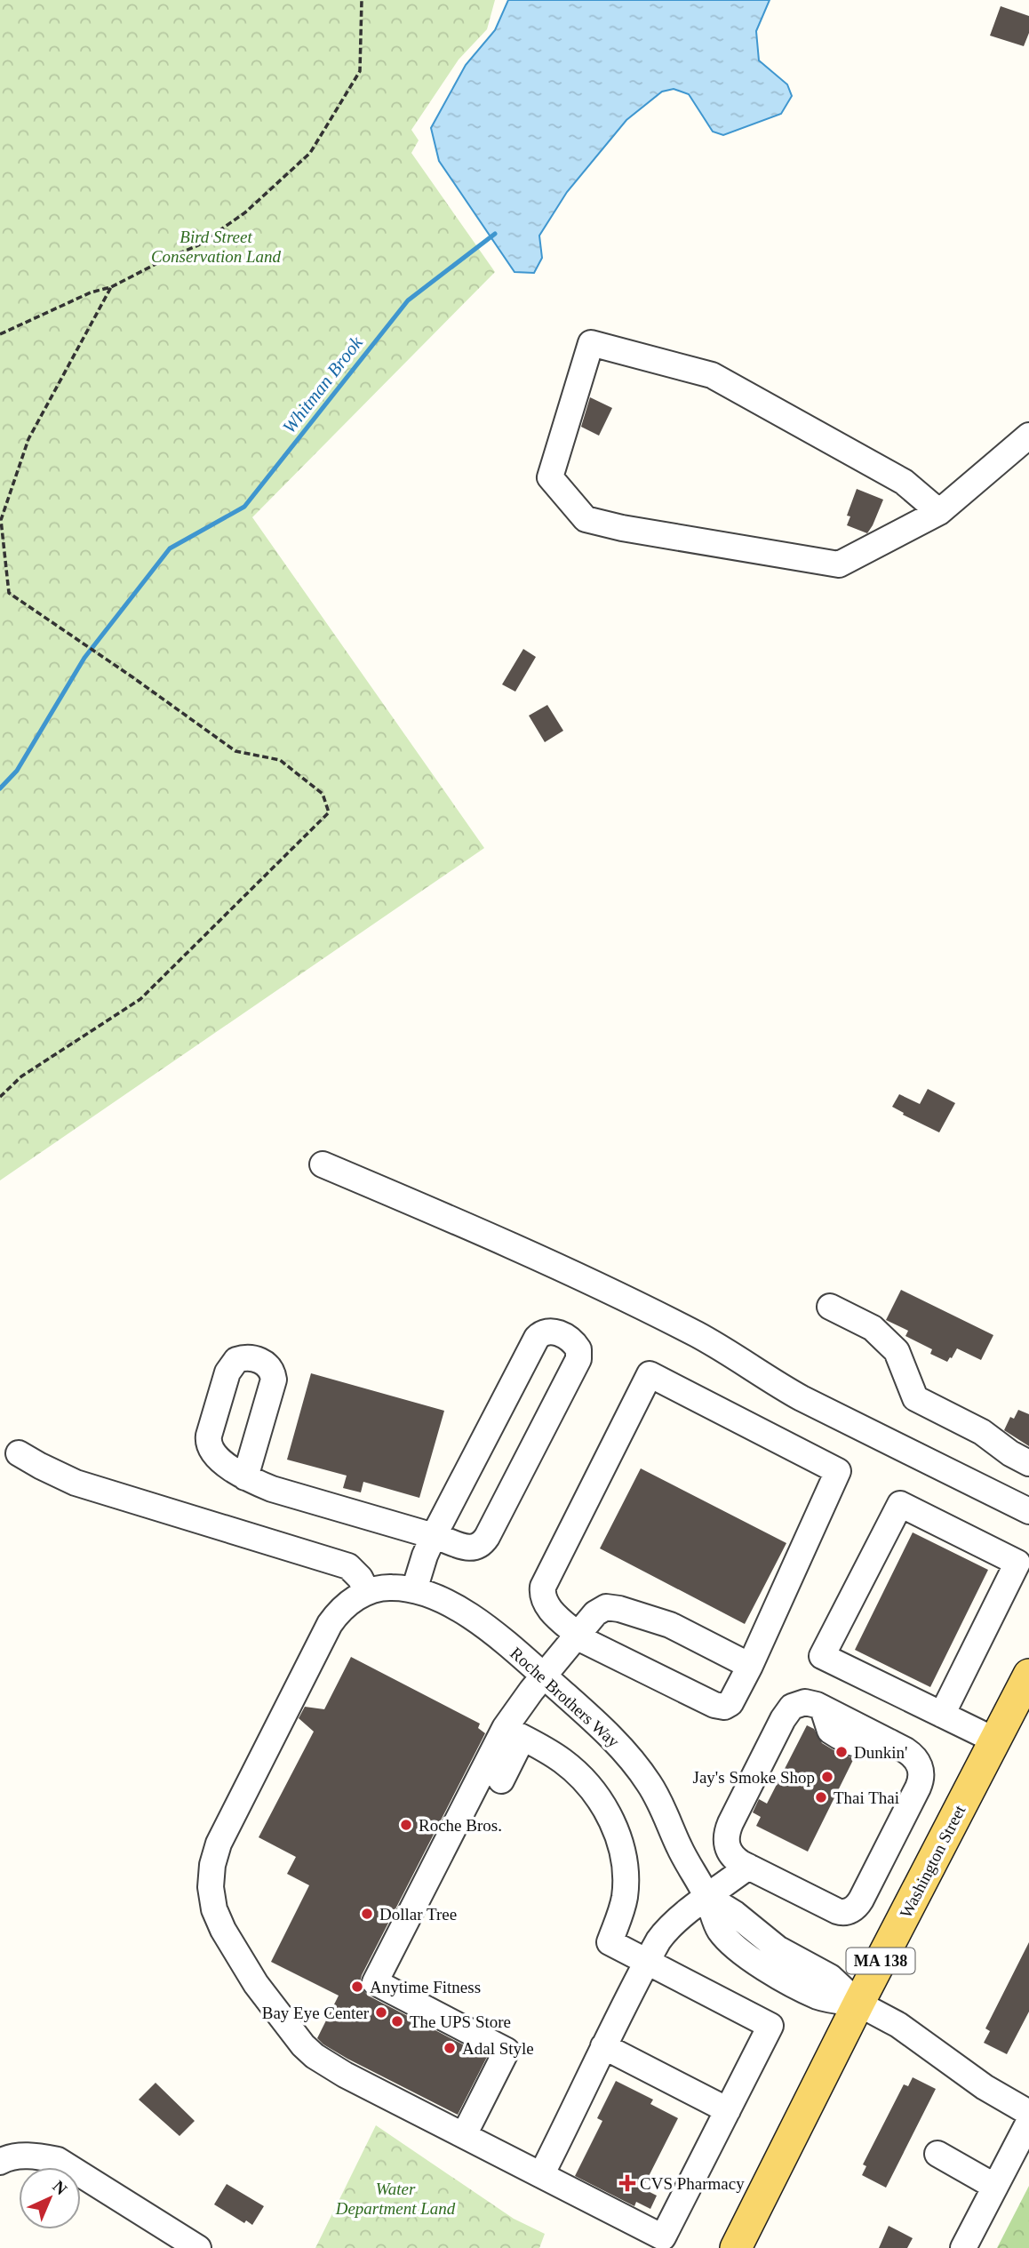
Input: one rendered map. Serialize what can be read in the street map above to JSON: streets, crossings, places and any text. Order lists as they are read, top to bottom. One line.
{"streets":{"main road":["Washington Street","MA 138"],"street":["Roche Brothers Way"]},"crossings":[["Roche Brothers Way","Washington Street"]],"water":["Whitman Brook"],"parks":["Bird Street Conservation Land","Water Department Land"],"places":{"other":["Dunkin'","Jay's Smoke Shop","Thai Thai","Roche Bros.","Dollar Tree","Anytime Fitness","Bay Eye Center","The UPS Store","Adal Style"],"health":["CVS Pharmacy"]},"north":"top right"}
